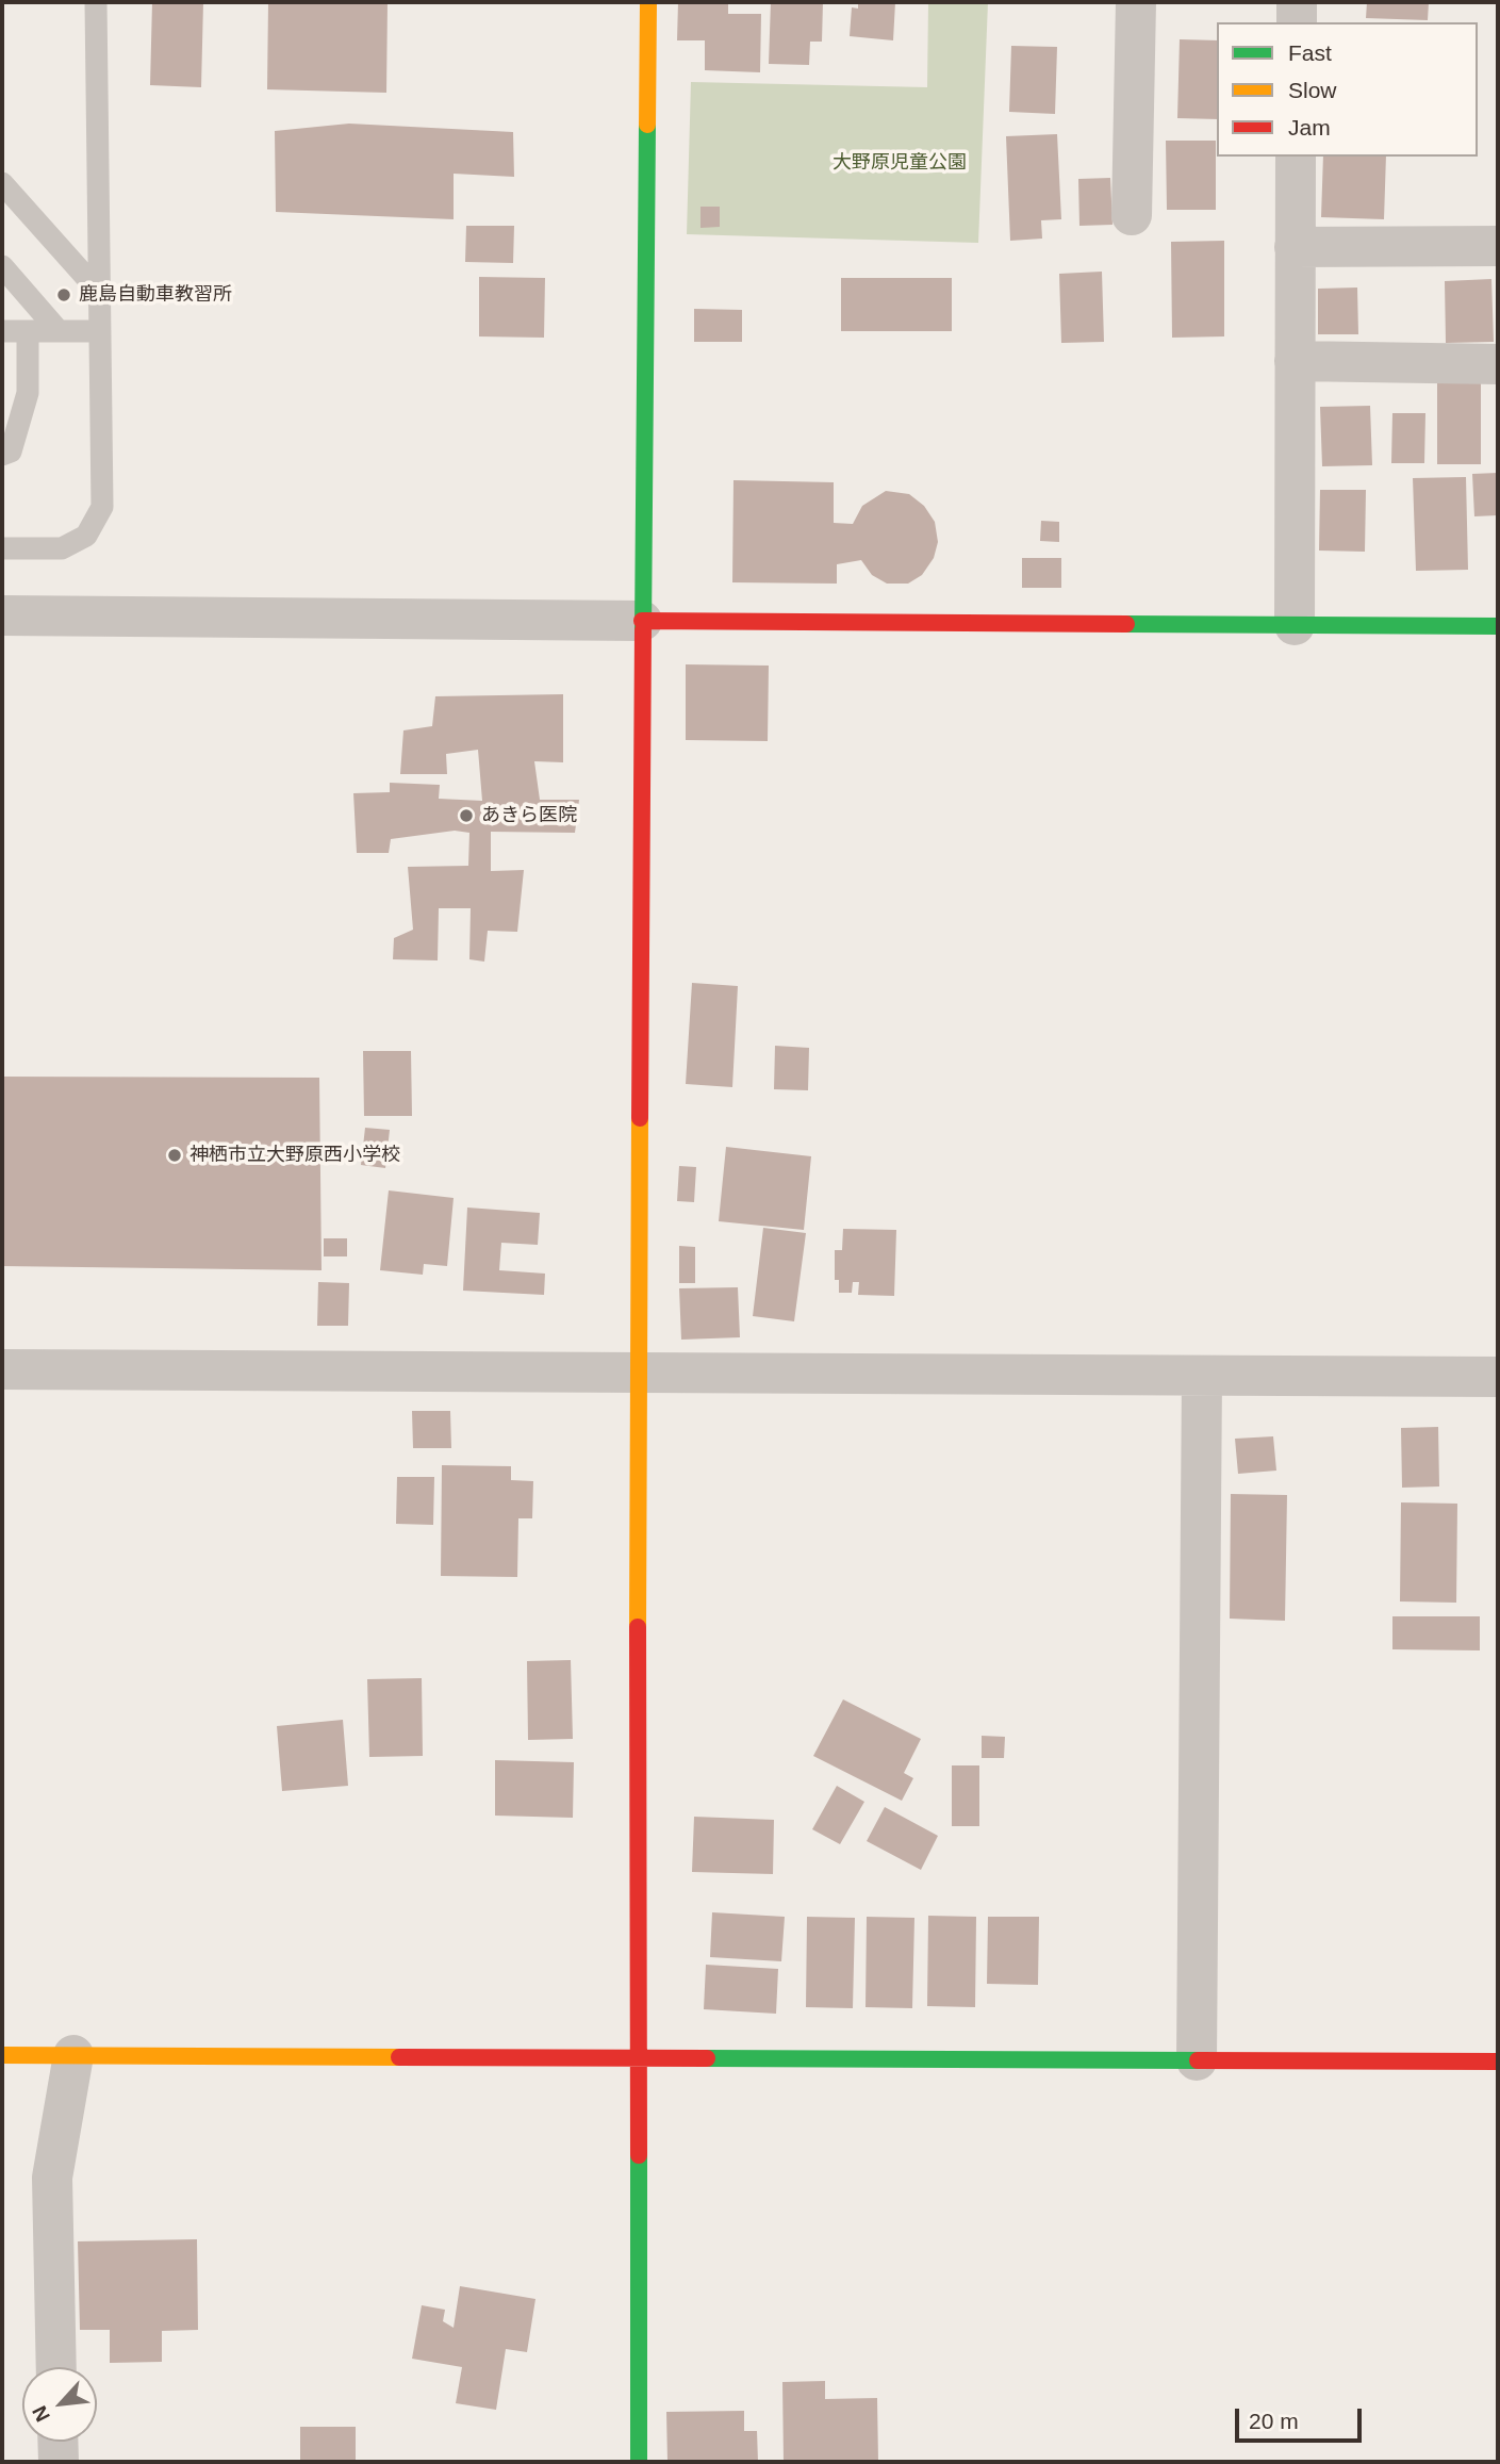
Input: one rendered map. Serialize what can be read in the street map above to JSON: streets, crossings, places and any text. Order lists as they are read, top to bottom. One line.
{"parks":["大野原児童公園"],"places":["鹿島自動車教習所","あきら医院","神栖市立大野原西小学校"],"legend":["Fast","Slow","Jam"],"scale_bar":"20 m","north":"bottom left"}
